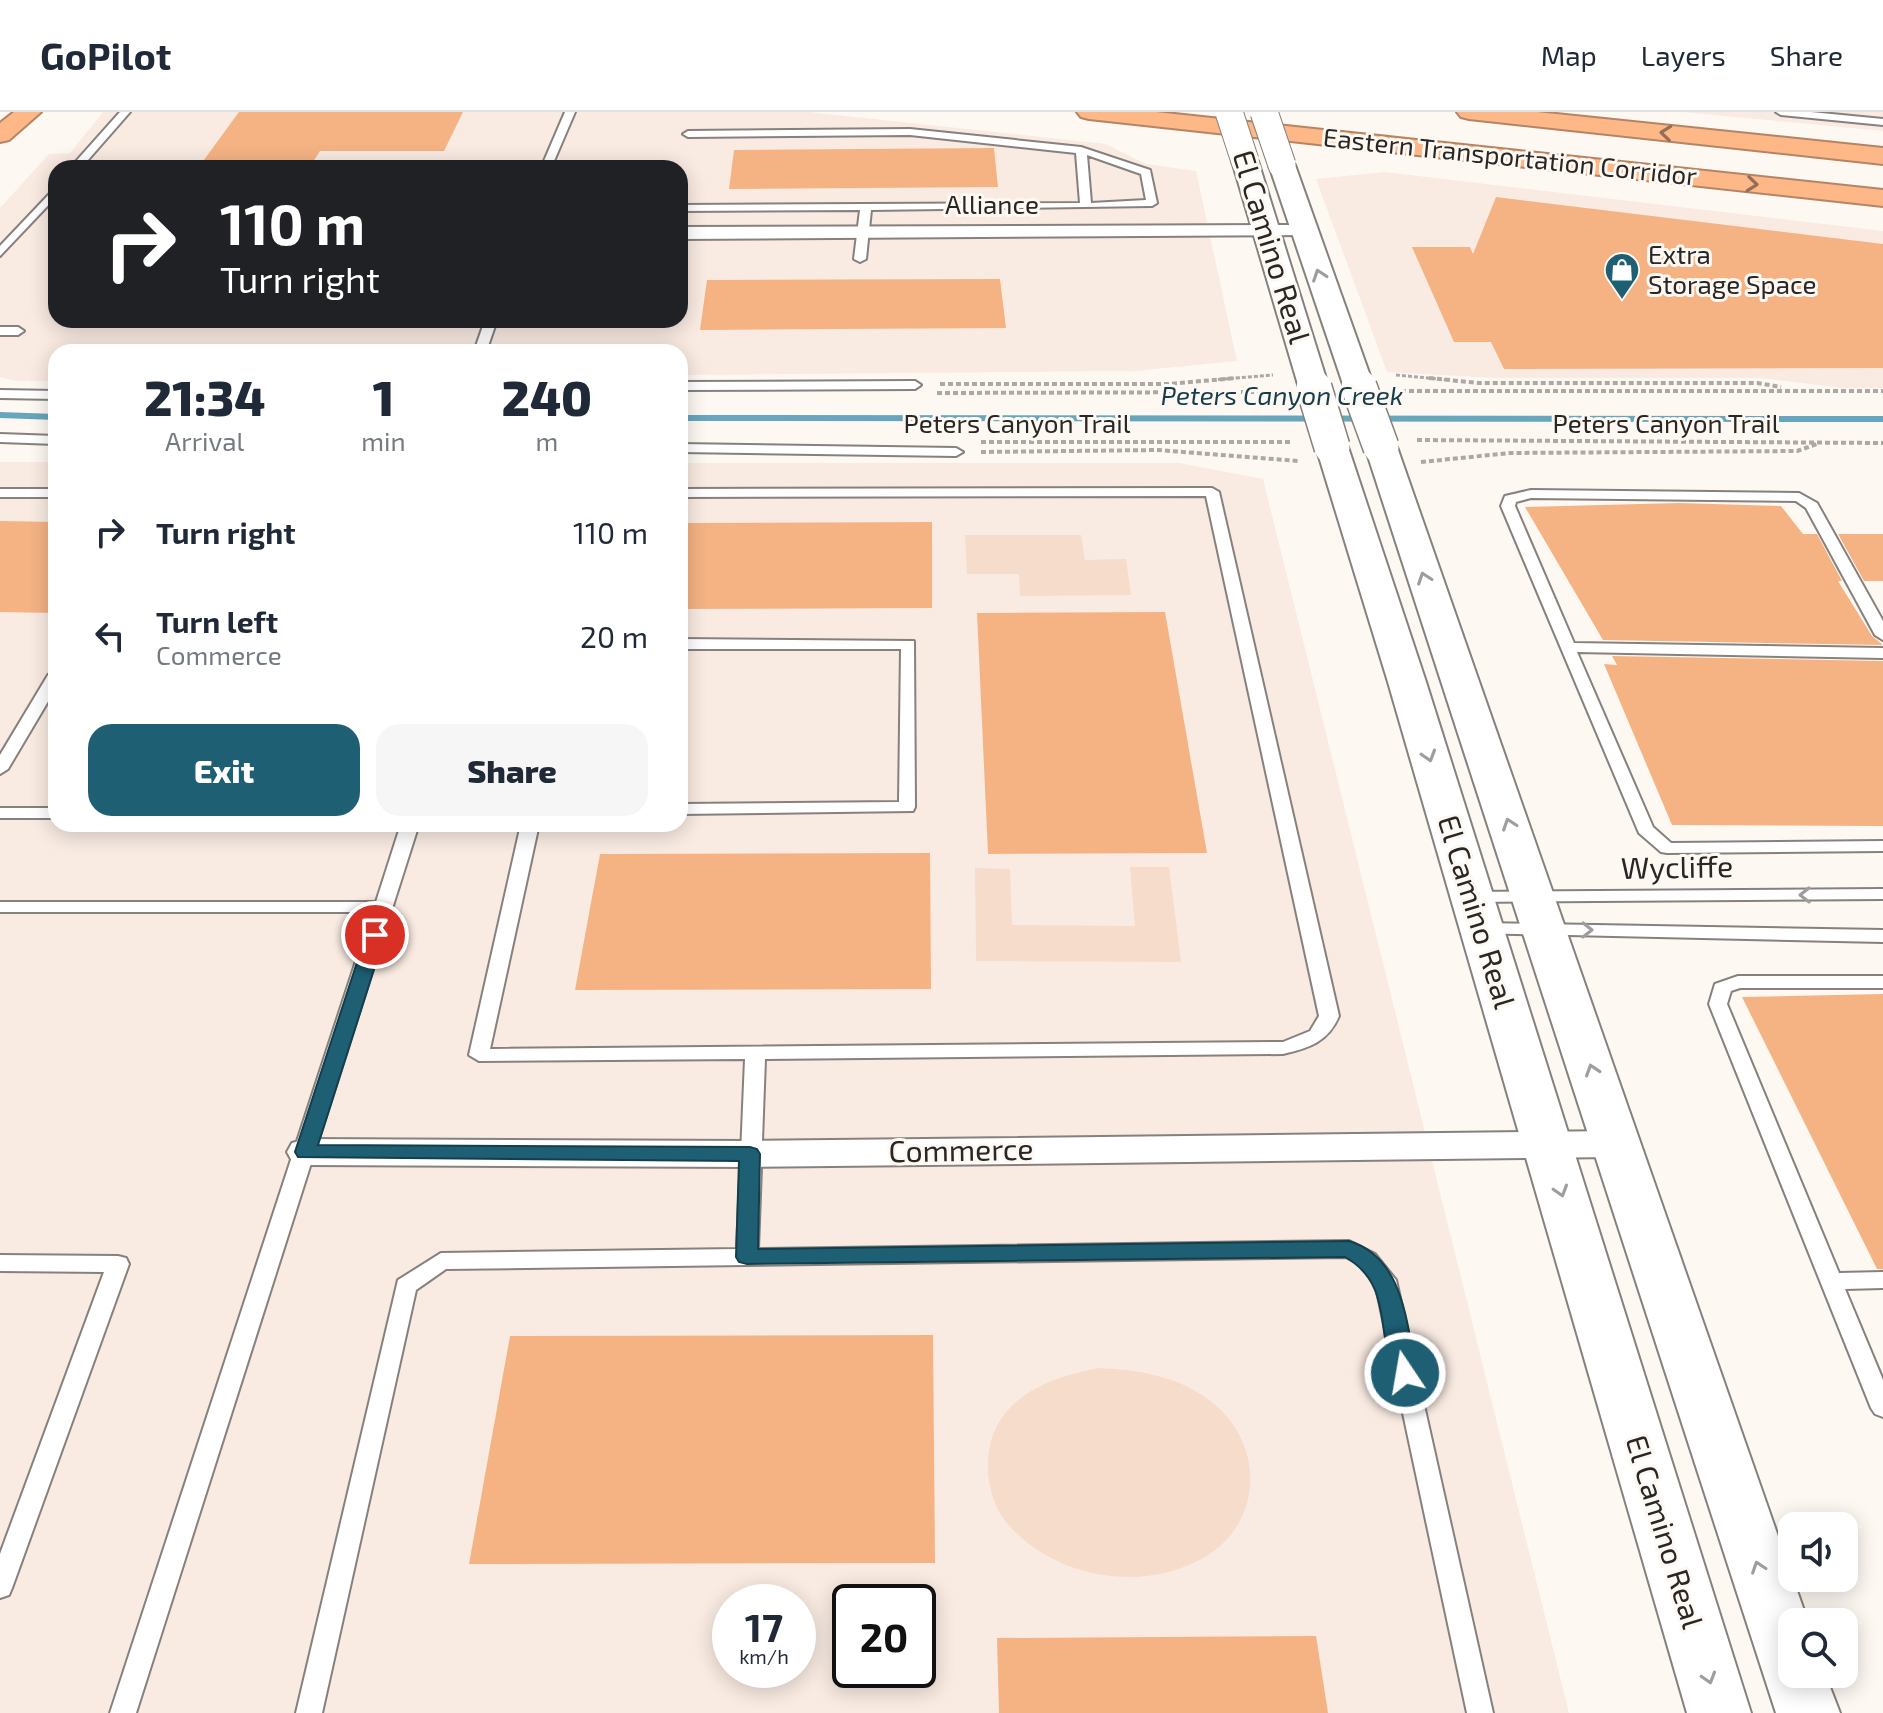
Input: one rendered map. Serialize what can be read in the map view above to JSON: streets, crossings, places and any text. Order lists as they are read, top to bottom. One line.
{"streets":{"highway":["Eastern Transportation Corridor"],"main road":["El Camino Real"],"street":["Alliance","Commerce"],"lane":["Wycliffe"],"path":["Peters Canyon Trail"]},"crossings":[["Alliance","El Camino Real"],["El Camino Real","Peters Canyon Trail"],["El Camino Real","Wycliffe"],["El Camino Real","Commerce"]],"water":["Peters Canyon Creek"],"places":{"shop":["Extra Storage Space"]},"page":{"header":"GoPilot","nav":["Map","Layers","Share"],"turn":["110 m","Turn right"],"eta":["21:34","Arrival","1","min","240","m"],"list":[{"name":"Turn right","value":"110 m"},{"name":"Turn left","note":"Commerce","value":"20 m"}],"buttons":["Exit","Share"],"speed":"17 km/h","limit":"20"}}
